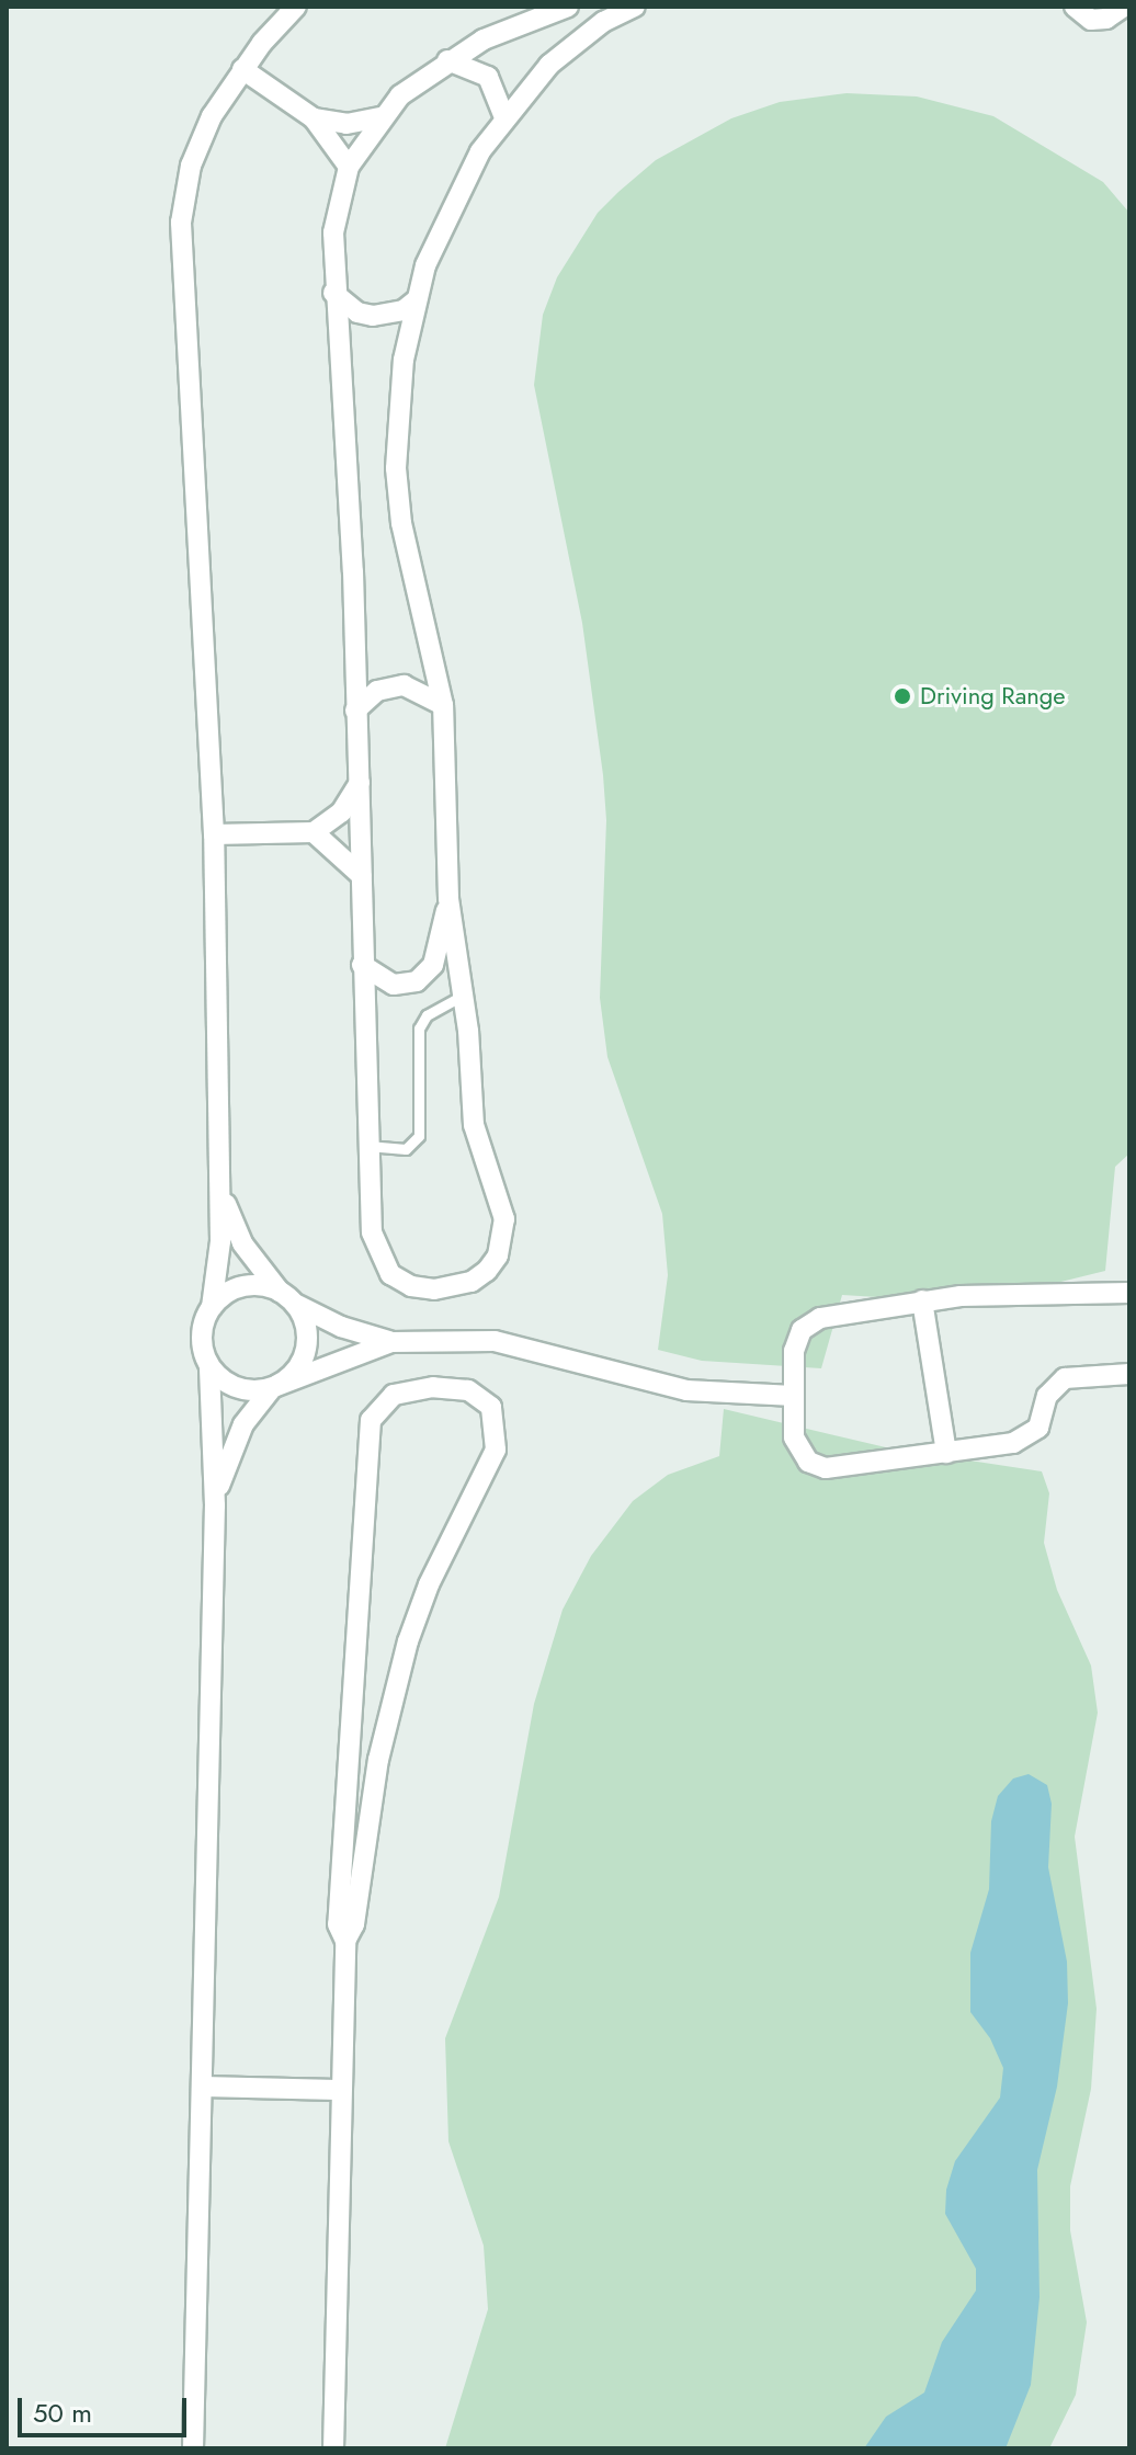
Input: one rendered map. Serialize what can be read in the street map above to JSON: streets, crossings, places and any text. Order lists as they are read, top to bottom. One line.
{"places":["Driving Range"],"scale_bar":"50 m"}
